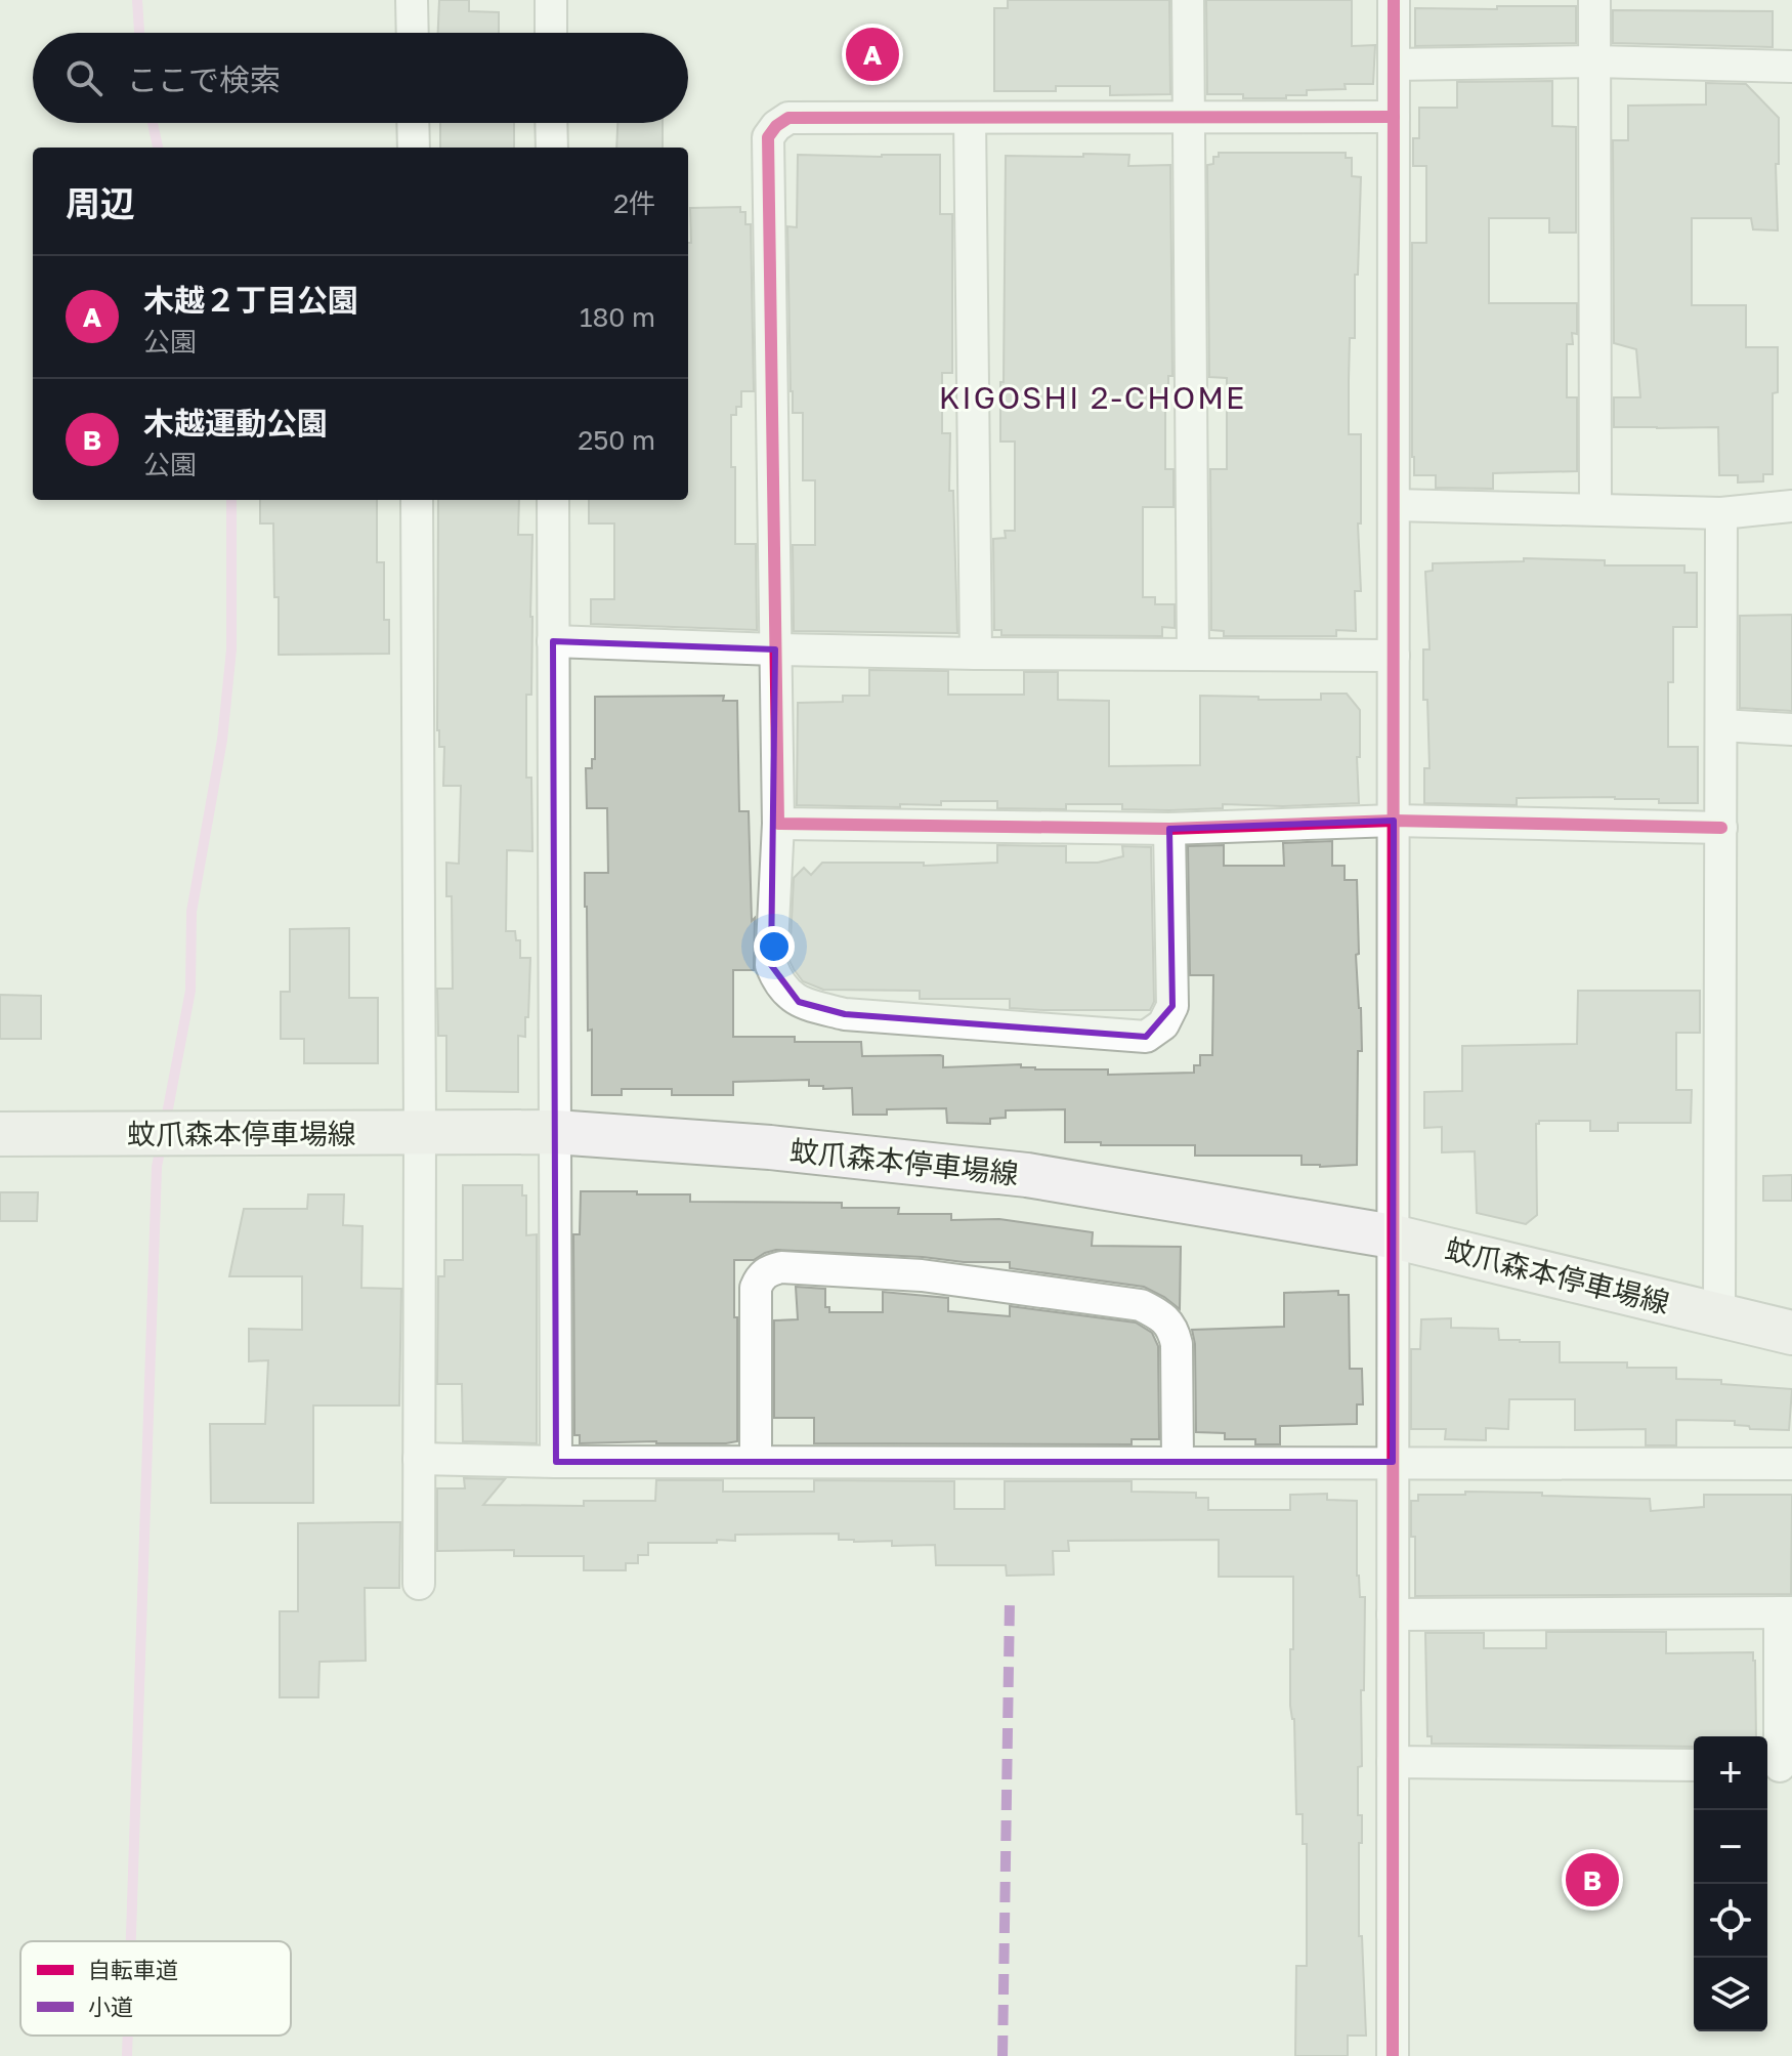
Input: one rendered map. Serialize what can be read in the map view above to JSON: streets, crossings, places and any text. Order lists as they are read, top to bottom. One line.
{"streets":{"main road":["蚊爪森本停車場線"]},"districts":["KIGOSHI 2-CHOME"],"legend":["自転車道","小道"],"page":{"pins":["A","B"],"search":"ここで検索","heading":["周辺","2件"],"list":[{"mark":"A","name":"木越２丁目公園","note":"公園","value":"180 m"},{"mark":"B","name":"木越運動公園","note":"公園","value":"250 m"}],"map_buttons":["+","−"]}}
